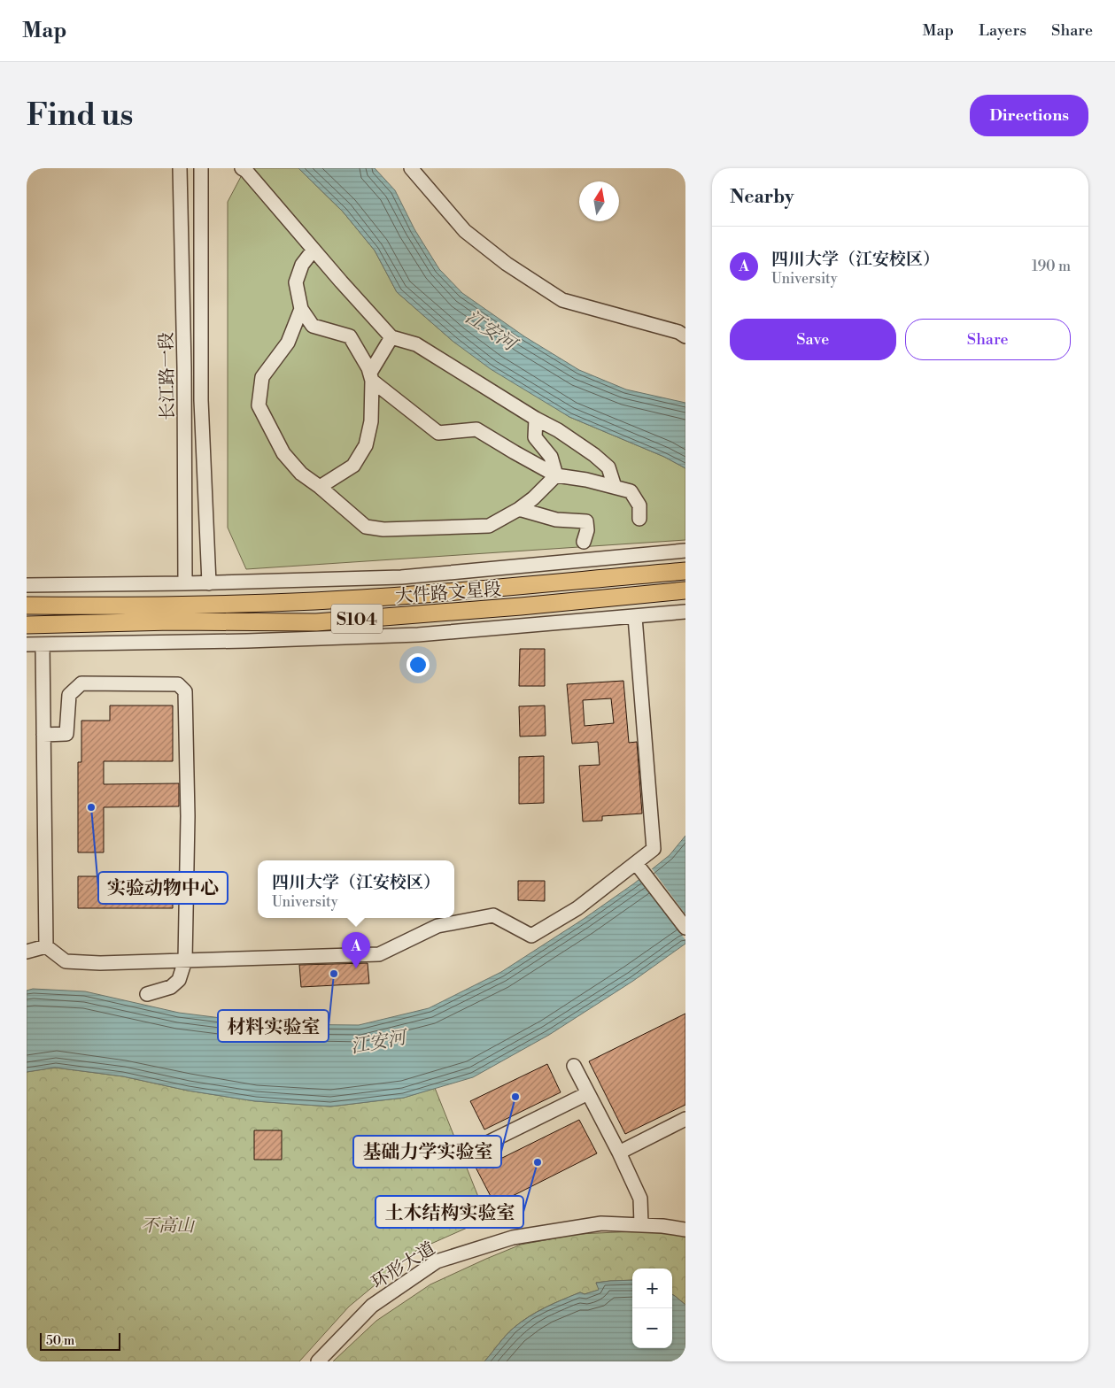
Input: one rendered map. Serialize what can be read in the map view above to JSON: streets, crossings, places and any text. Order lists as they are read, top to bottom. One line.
{"streets":{"main road":["大件路文星段","S104"],"street":["长江路一段","环形大道"]},"water":["江安河"],"parks":["不高山"],"places":["实验动物中心","材料实验室","基础力学实验室","土木结构实验室"],"scale_bar":"50 m","north":"top","page":{"header":"Map","nav":["Map","Layers","Share"],"buttons":["Directions",["Save","Share"]],"title":"Find us","heading":"Nearby","list":[{"mark":"A","name":"四川大学（江安校区）","note":"University","value":"190 m"}],"popup":["四川大学（江安校区）","University"],"pins":"A","map_buttons":["+","−"],"scale":"50 m"}}
